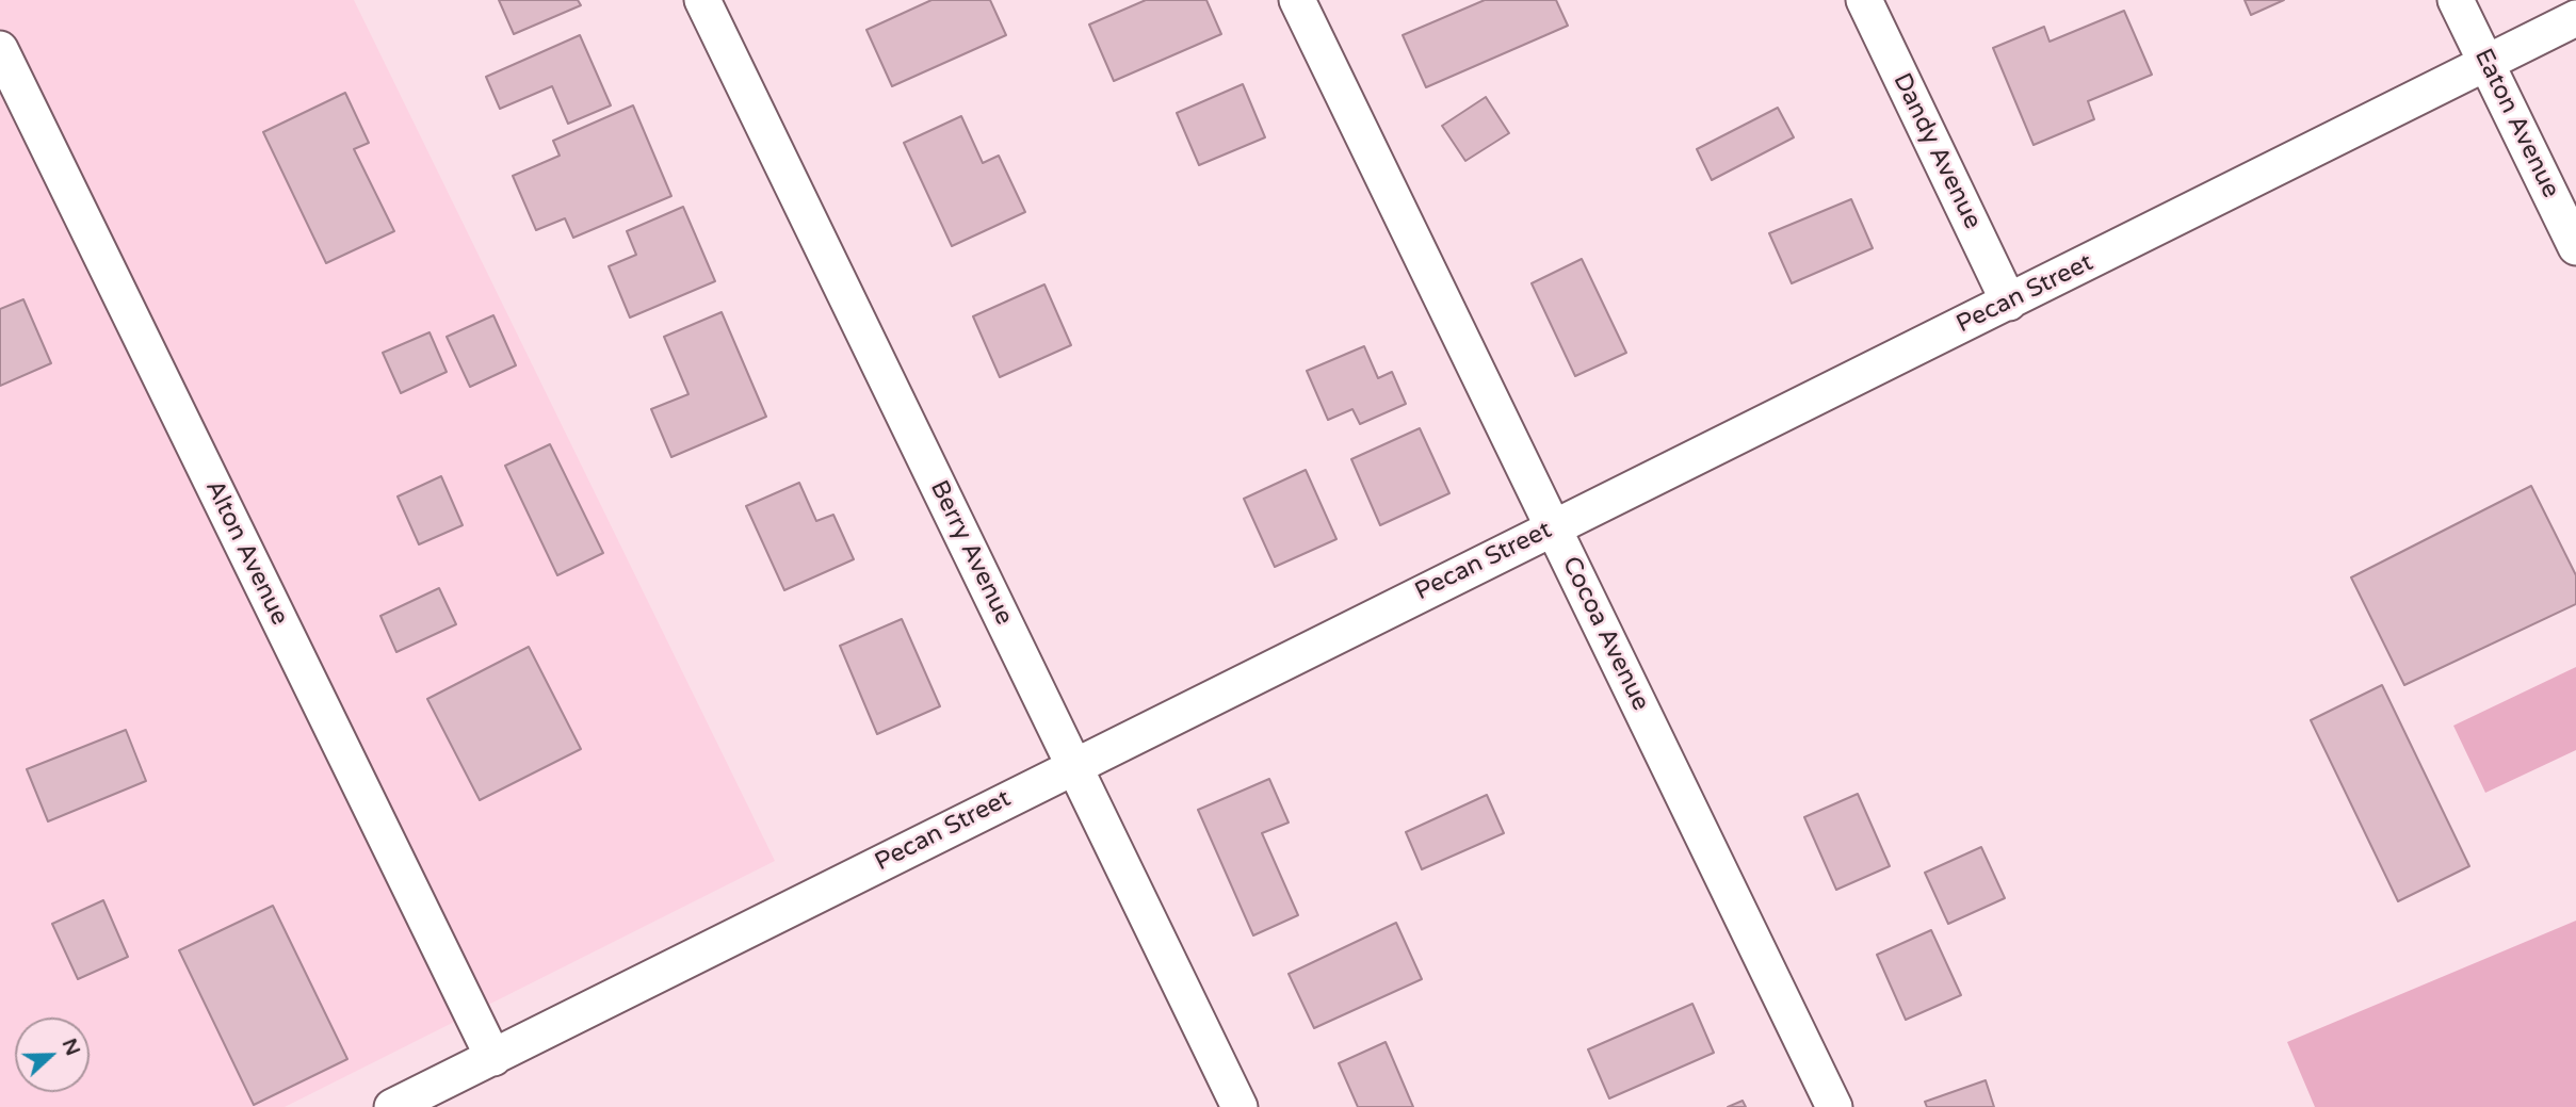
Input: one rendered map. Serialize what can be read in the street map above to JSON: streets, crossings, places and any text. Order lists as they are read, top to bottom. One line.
{"streets":{"street":["Eaton Avenue","Dandy Avenue","Pecan Street","Alton Avenue","Berry Avenue","Cocoa Avenue"]},"crossings":[["Eaton Avenue","Pecan Street"],["Dandy Avenue","Pecan Street"],["Pecan Street","Alton Avenue"],["Pecan Street","Berry Avenue"],["Pecan Street","Cocoa Avenue"]],"north":"right"}
